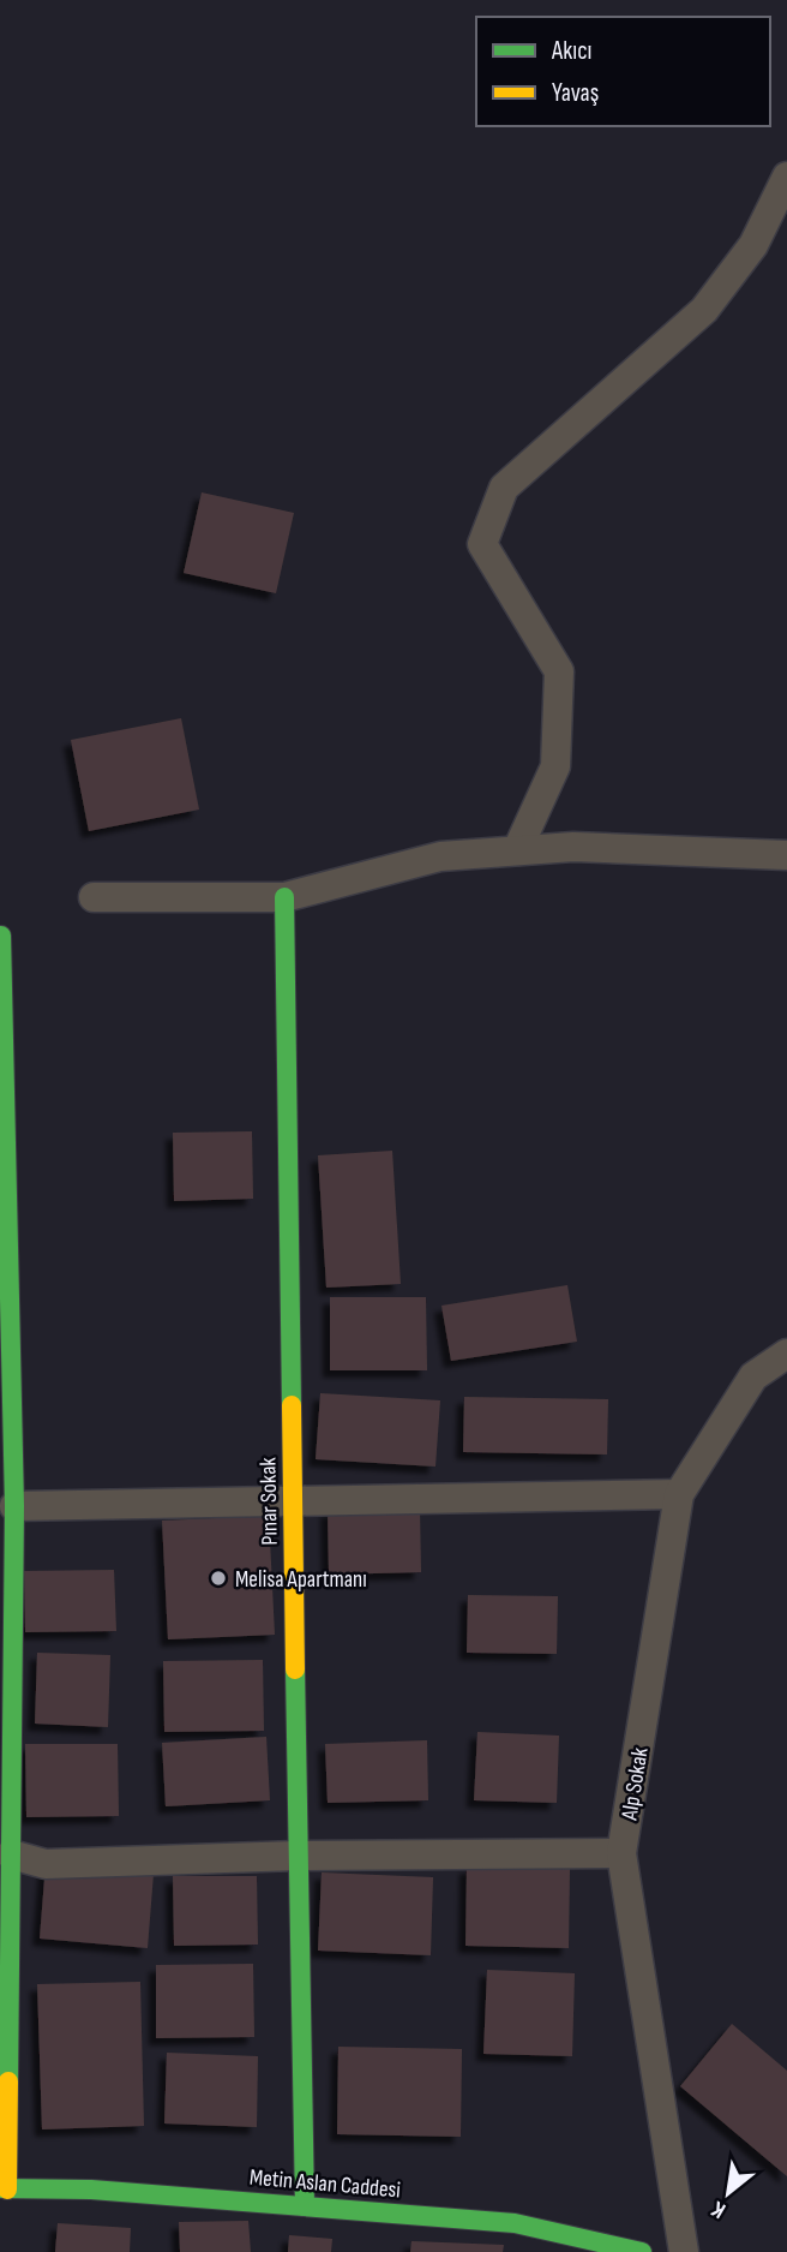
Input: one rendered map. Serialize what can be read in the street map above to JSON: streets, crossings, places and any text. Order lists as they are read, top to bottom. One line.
{"streets":{"street":["Pınar Sokak","Alp Sokak","Metin Aslan Caddesi"]},"crossings":[["Pınar Sokak","Metin Aslan Caddesi"]],"places":["Melisa Apartmanı"],"legend":["Akıcı","Yavaş"],"north":"bottom left"}
